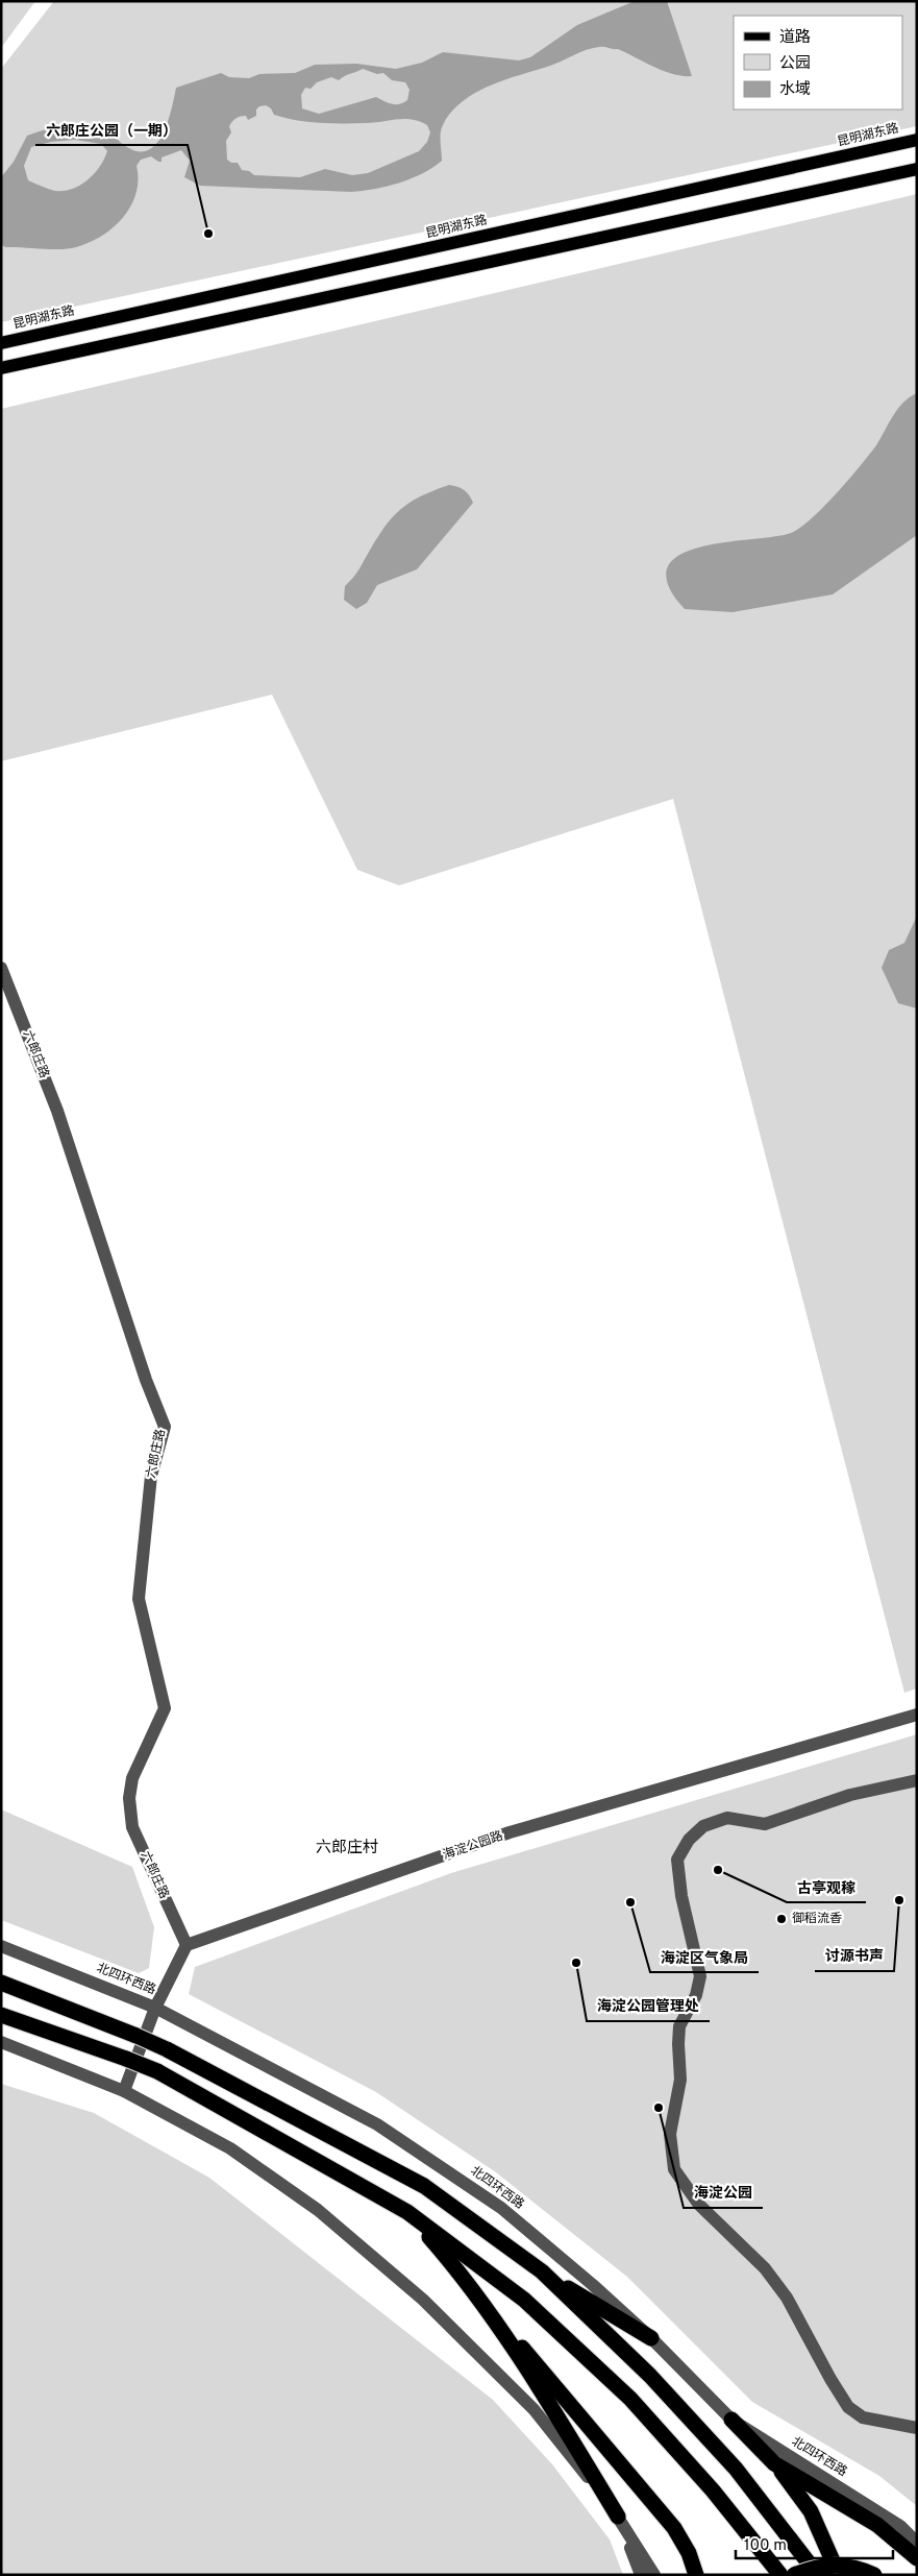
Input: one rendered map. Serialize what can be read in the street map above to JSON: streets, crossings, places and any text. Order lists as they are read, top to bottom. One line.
{"streets":{"main road":["昆明湖东路"],"street":["六郎庄路","海淀公园路","北四环西路"]},"crossings":[["六郎庄路","海淀公园路"]],"districts":["六郎庄村"],"places":["六郎庄公园（一期）","古亭观稼","讨源书声","海淀区气象局","御稻流香","海淀公园管理处","海淀公园"],"legend":["道路","公园","水域"],"scale_bar":"100 m"}
